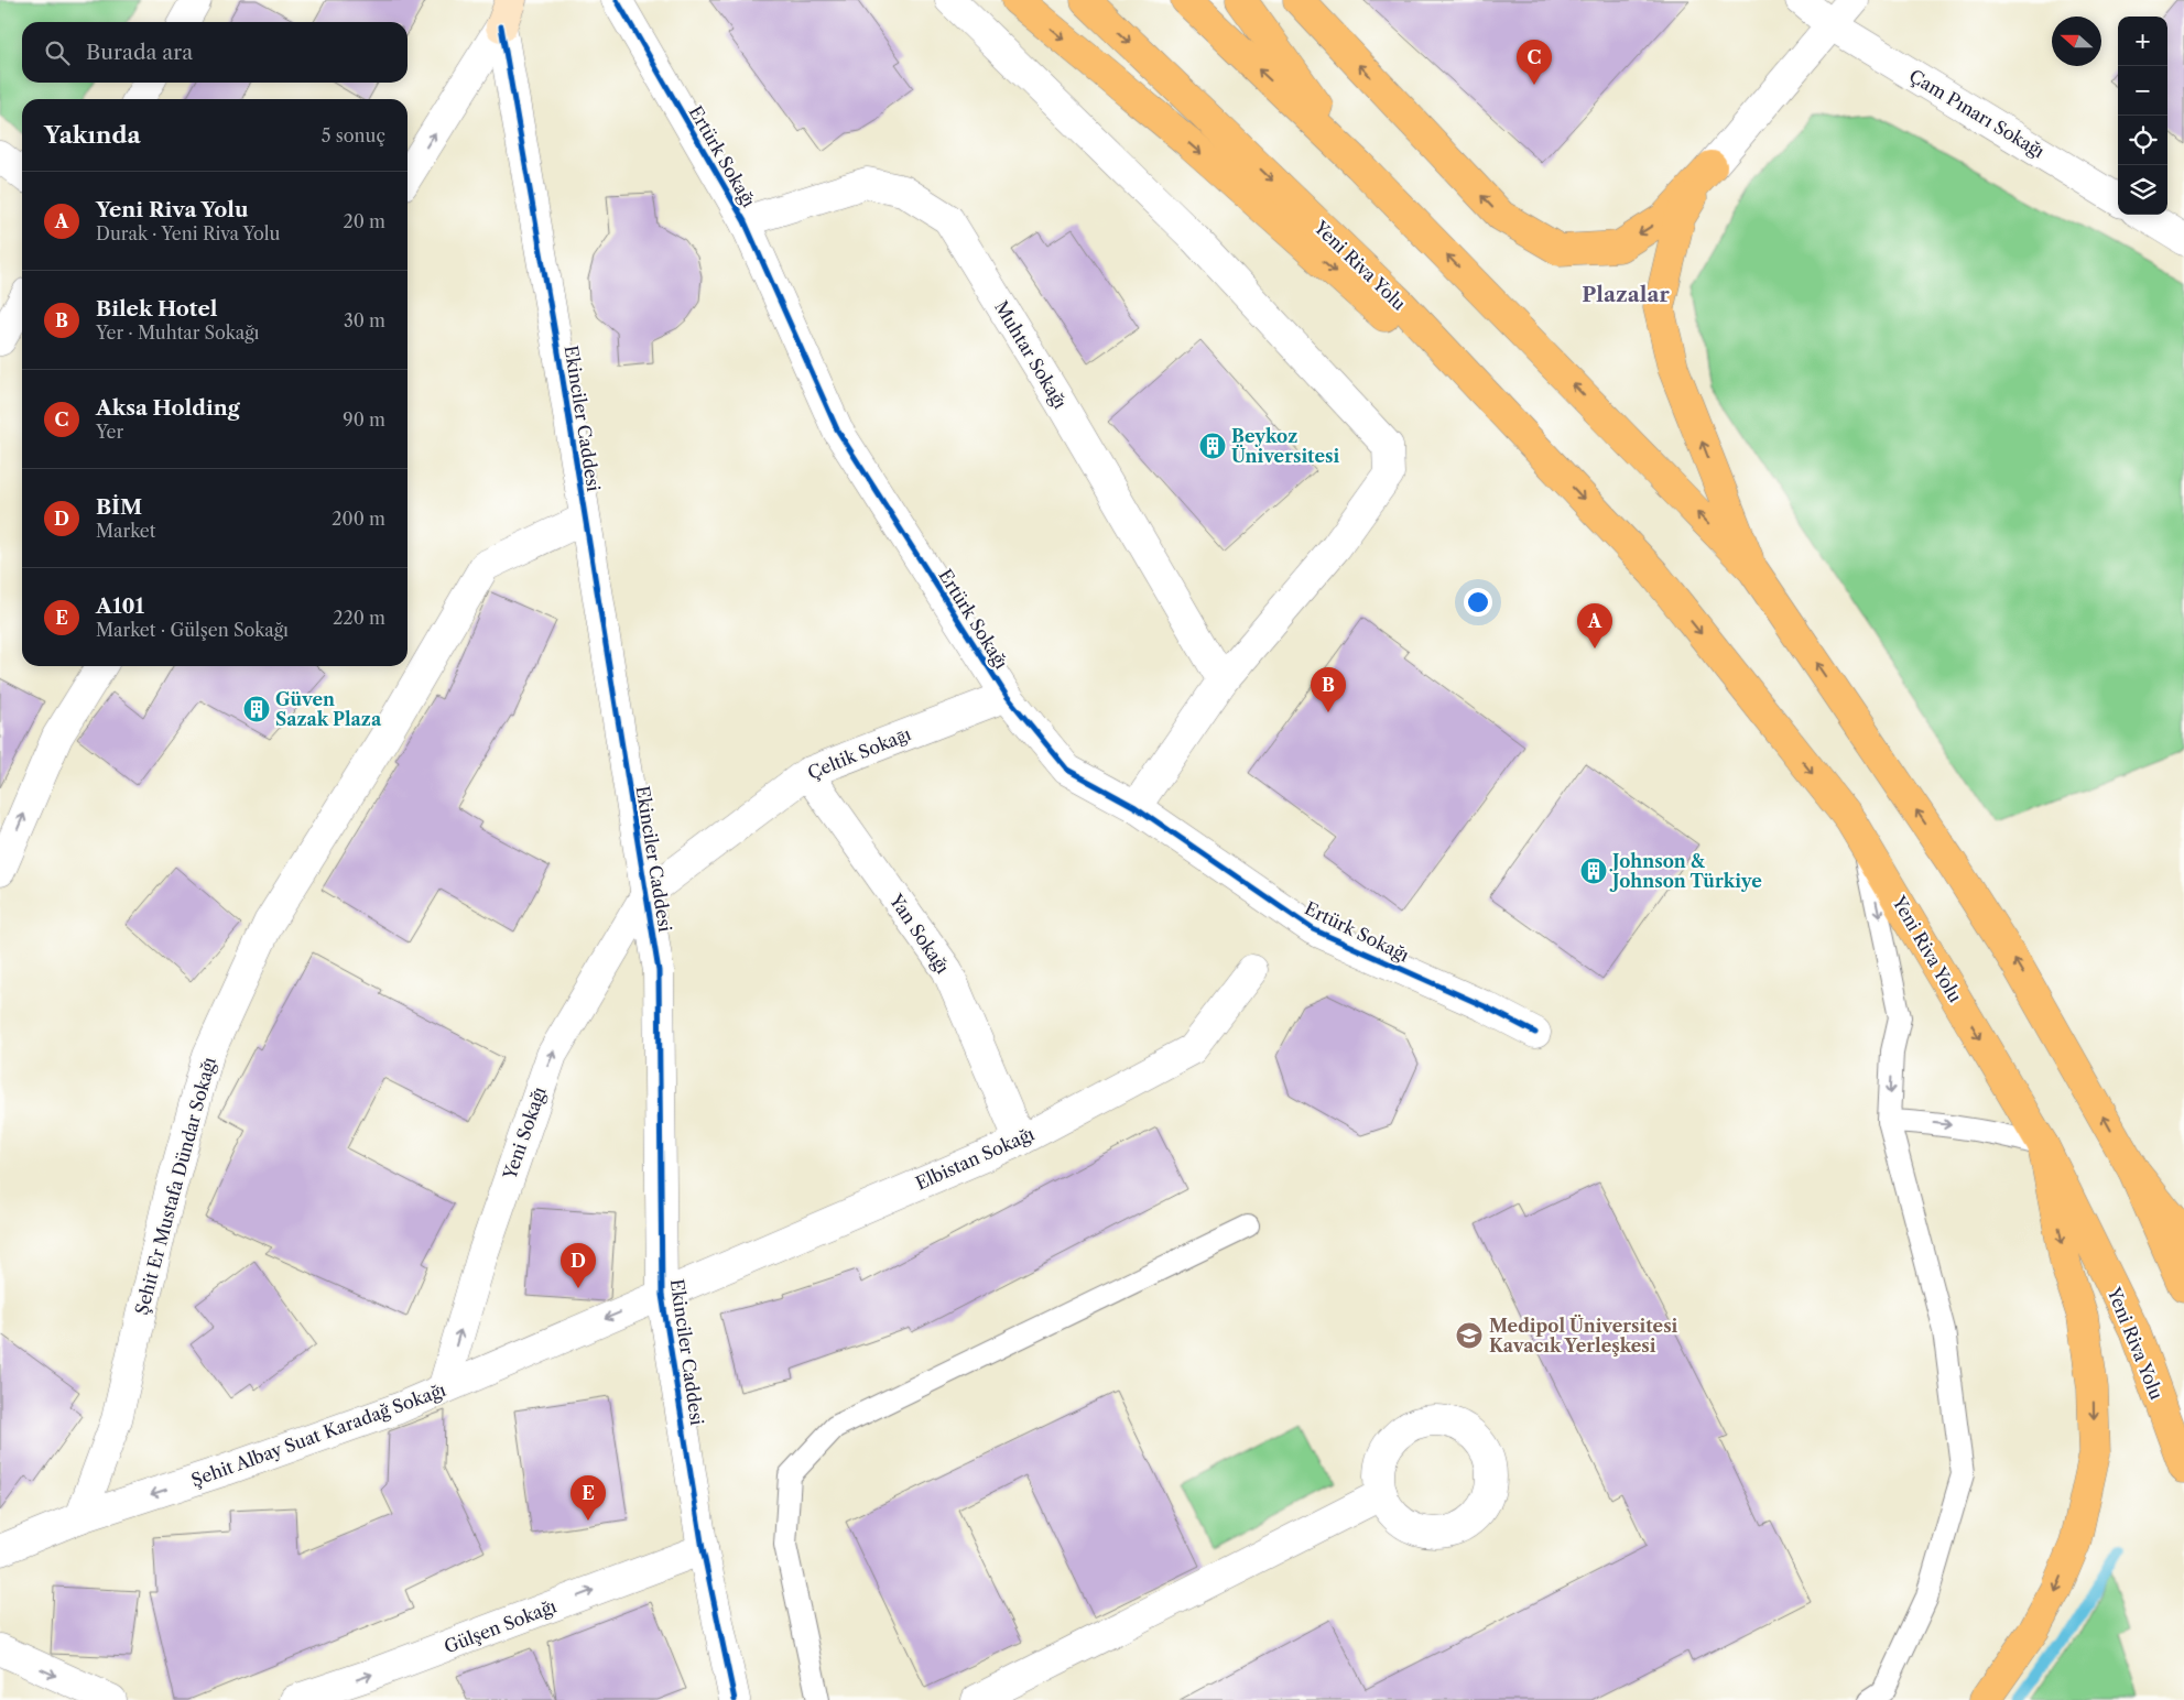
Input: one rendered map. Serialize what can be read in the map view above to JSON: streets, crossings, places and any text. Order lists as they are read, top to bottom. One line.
{"streets":{"highway":["Yeni Riva Yolu"],"street":["Çam Pınarı Sokağı","Ertürk Sokağı","Muhtar Sokağı","Ekinciler Caddesi","Çeltik Sokaḡı","Yan Sokağı","Yeni Sokağı","Elbistan Sokağı","Şehit Er Mustafa Dündar Sokağı","Şehit Albay Suat Karadağ Sokağı","Gülşen Sokağı"]},"crossings":[["Ertürk Sokağı","Muhtar Sokağı"],["Ertürk Sokağı","Çeltik Sokaḡı"],["Ekinciler Caddesi","Çeltik Sokaḡı"],["Ekinciler Caddesi","Yeni Sokağı"],["Ekinciler Caddesi","Elbistan Sokağı"],["Ekinciler Caddesi","Şehit Er Mustafa Dündar Sokağı"],["Ekinciler Caddesi","Şehit Albay Suat Karadağ Sokağı"],["Ekinciler Caddesi","Gülşen Sokağı"],["Çeltik Sokaḡı","Yan Sokağı"],["Çeltik Sokaḡı","Yeni Sokağı"],["Yan Sokağı","Elbistan Sokağı"],["Yeni Sokağı","Şehit Albay Suat Karadağ Sokağı"],["Elbistan Sokağı","Şehit Albay Suat Karadağ Sokağı"],["Şehit Er Mustafa Dündar Sokağı","Şehit Albay Suat Karadağ Sokağı"]],"one_way":["Yeni Sokağı","Şehit Albay Suat Karadağ Sokağı","Gülşen Sokağı"],"districts":["Plazalar"],"places":{"building":["Beykoz Üniversitesi","Güven Sazak Plaza","Johnson & Johnson Türkiye"],"school or university":["Medipol Üniversitesi Kavacık Yerleşkesi"]},"north":"left","page":{"map_buttons":["+","−"],"search":"Burada ara","pins":["C","A","B","D","E"],"heading":["Yakında","5 sonuç"],"list":[{"mark":"A","name":"Yeni Riva Yolu","note":"Durak · Yeni Riva Yolu","value":"20 m"},{"mark":"B","name":"Bilek Hotel","note":"Yer · Muhtar Sokağı","value":"30 m"},{"mark":"C","name":"Aksa Holding","note":"Yer","value":"90 m"},{"mark":"D","name":"BİM","note":"Market","value":"200 m"},{"mark":"E","name":"A101","note":"Market · Gülşen Sokağı","value":"220 m"}]}}
